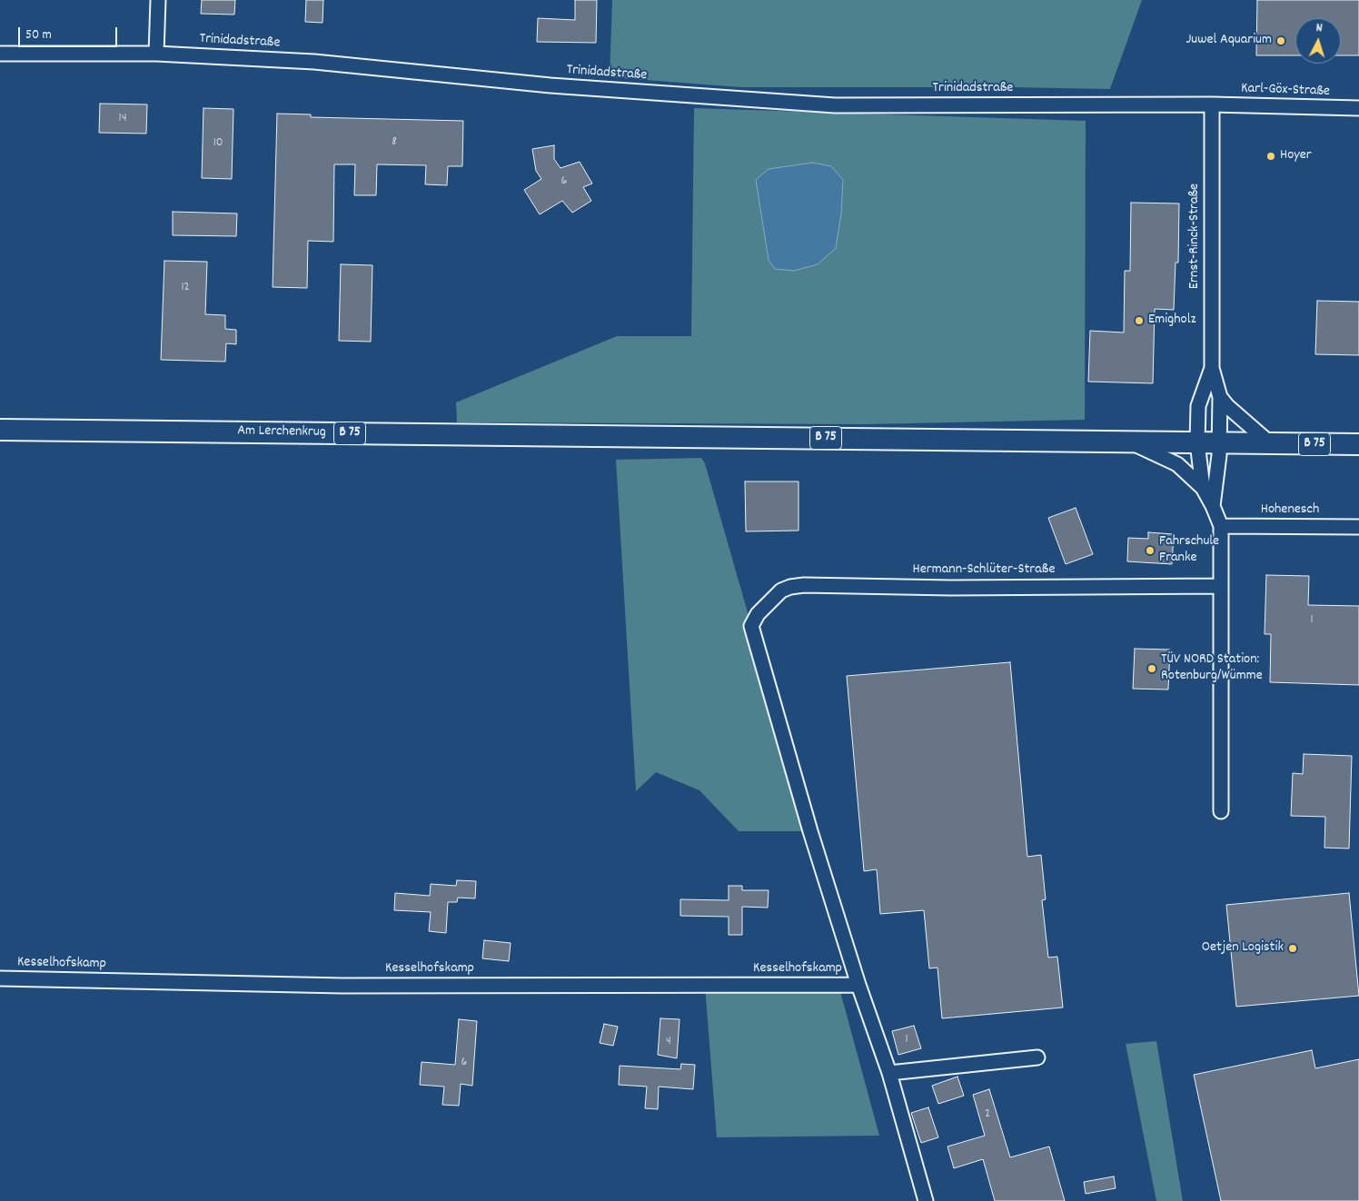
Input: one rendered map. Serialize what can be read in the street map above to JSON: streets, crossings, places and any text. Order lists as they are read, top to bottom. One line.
{"streets":{"main road":["Am Lerchenkrug","B 75"],"street":["Trinidadstraße","Karl-Göx-Straße","Ernst-Rinck-Straße","Hohenesch","Hermann-Schlüter-Straße","Kesselhofskamp"]},"crossings":[["Trinidadstraße","Karl-Göx-Straße"],["Trinidadstraße","Ernst-Rinck-Straße"],["Karl-Göx-Straße","Ernst-Rinck-Straße"],["Ernst-Rinck-Straße","B 75"],["Am Lerchenkrug","B 75"],["Hermann-Schlüter-Straße","Kesselhofskamp"]],"places":["Juwel Aquarium","Hoyer","Emigholz","Fahrschule Franke","TÜV NORD Station: Rotenburg/Wümme","Oetjen Logistik"],"house_numbers":["14","8","10","6","12","1","1","4","6","2"],"scale_bar":"50 m","north":"top"}
